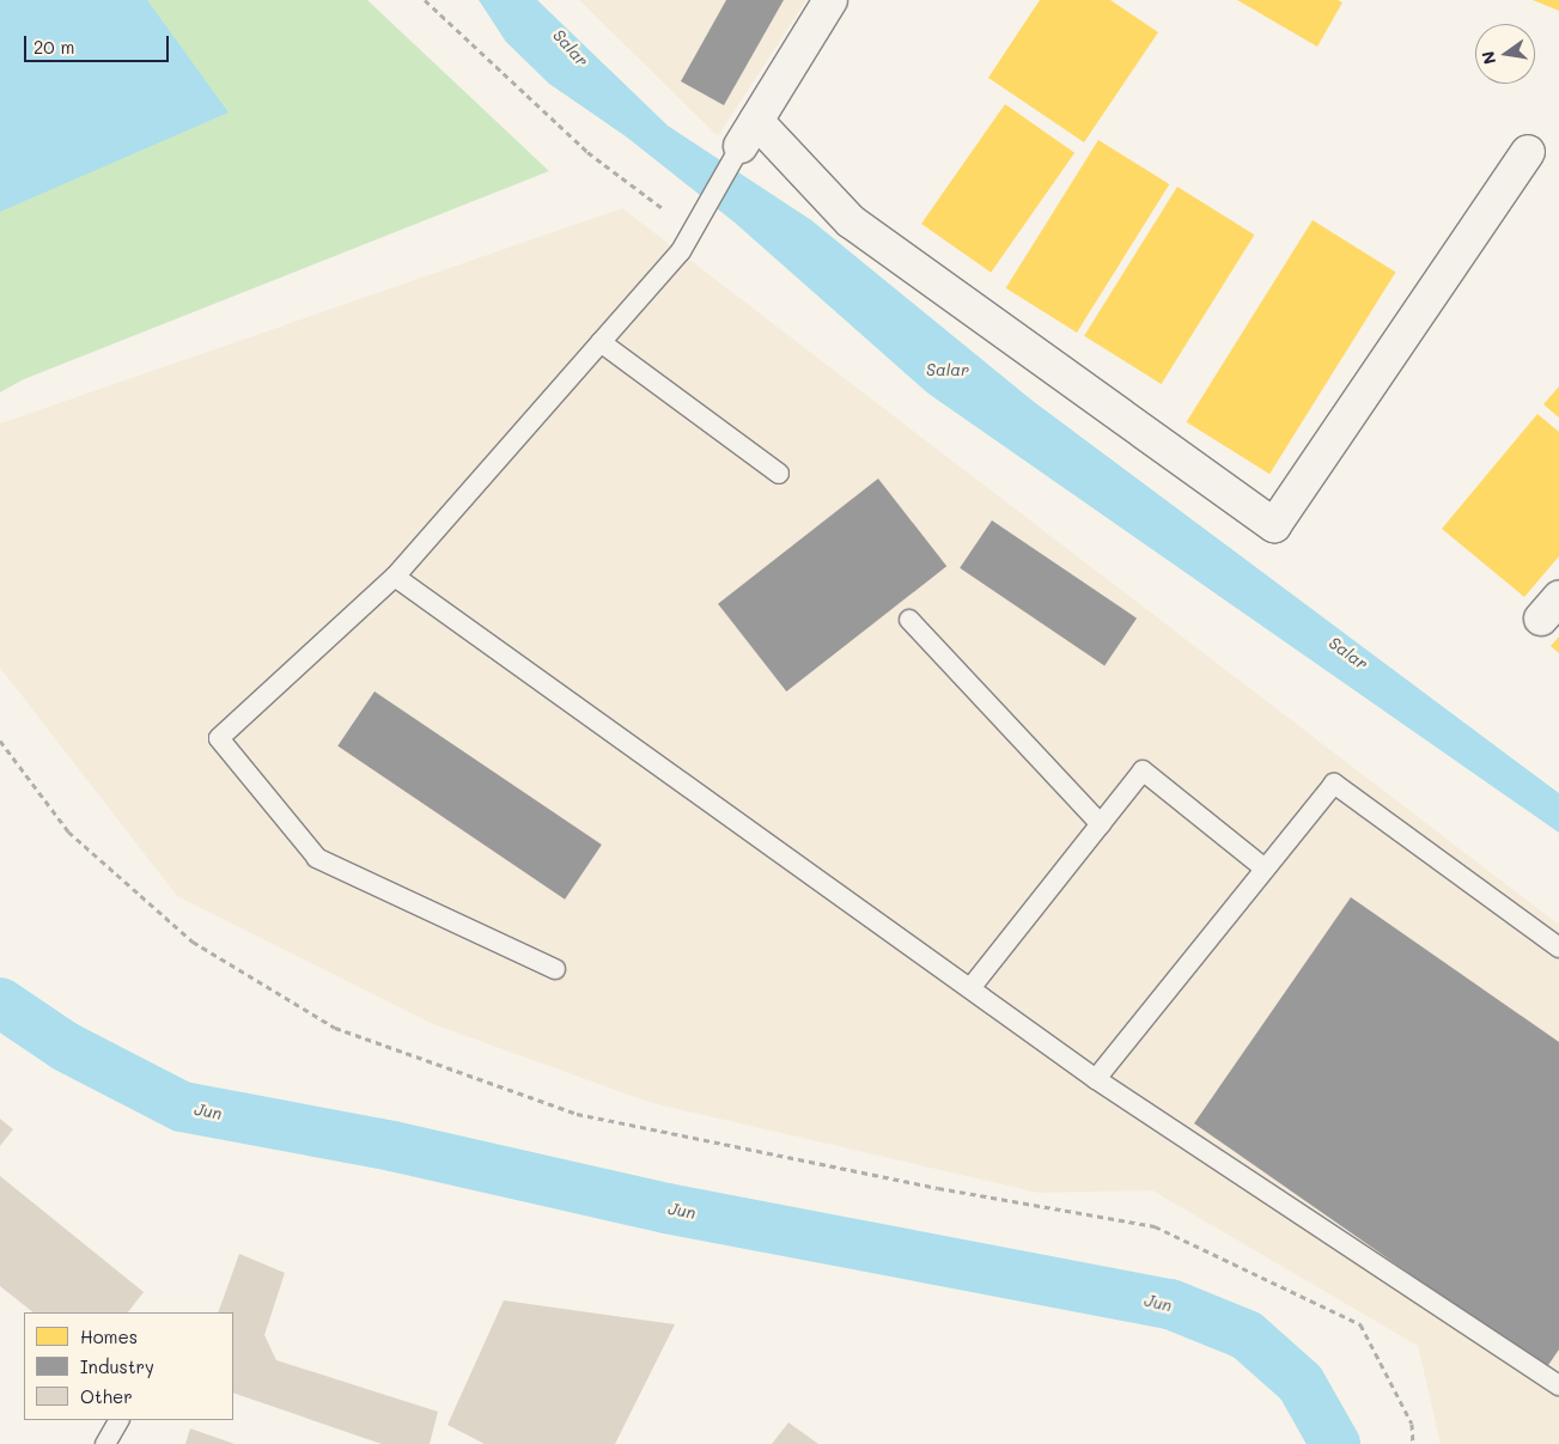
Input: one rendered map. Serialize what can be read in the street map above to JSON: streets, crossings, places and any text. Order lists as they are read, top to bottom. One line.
{"water":["Salar","Jun"],"legend":["Homes","Industry","Other"],"scale_bar":"20 m","north":"left"}
